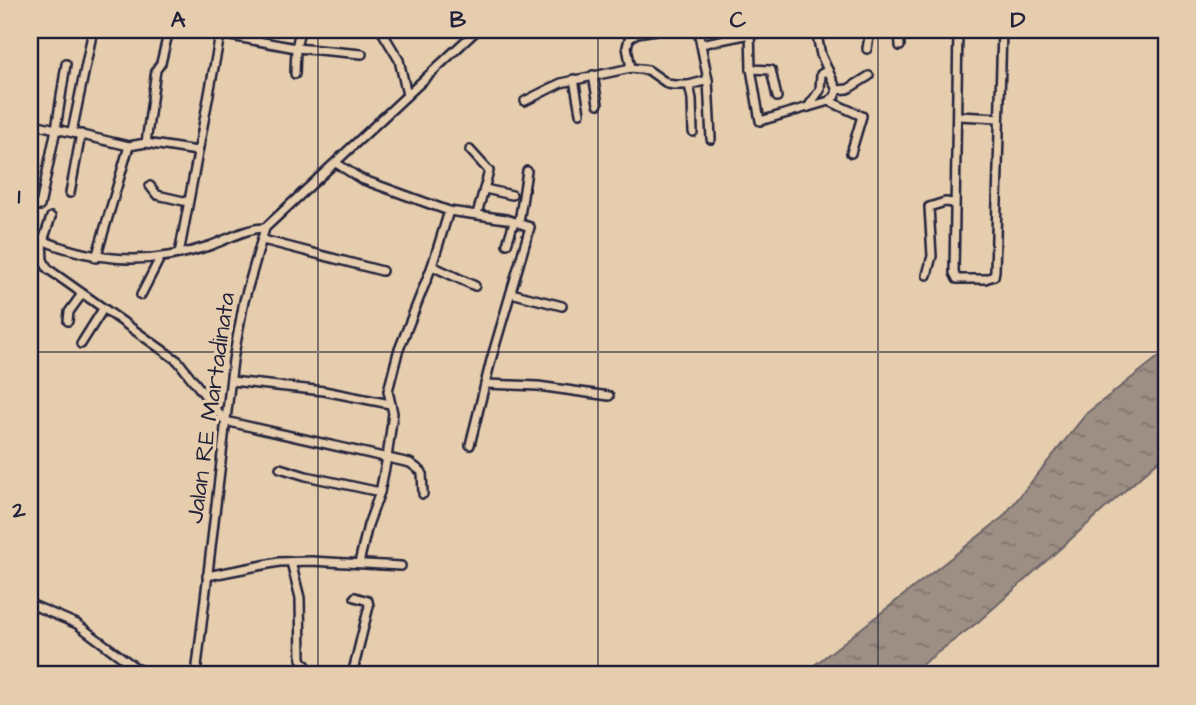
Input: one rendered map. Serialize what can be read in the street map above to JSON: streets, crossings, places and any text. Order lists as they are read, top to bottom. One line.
{"streets":{"street":["Jalan RE Martadinata"]},"grid":{"columns":["A","B","C","D"],"rows":["1","2"]}}
